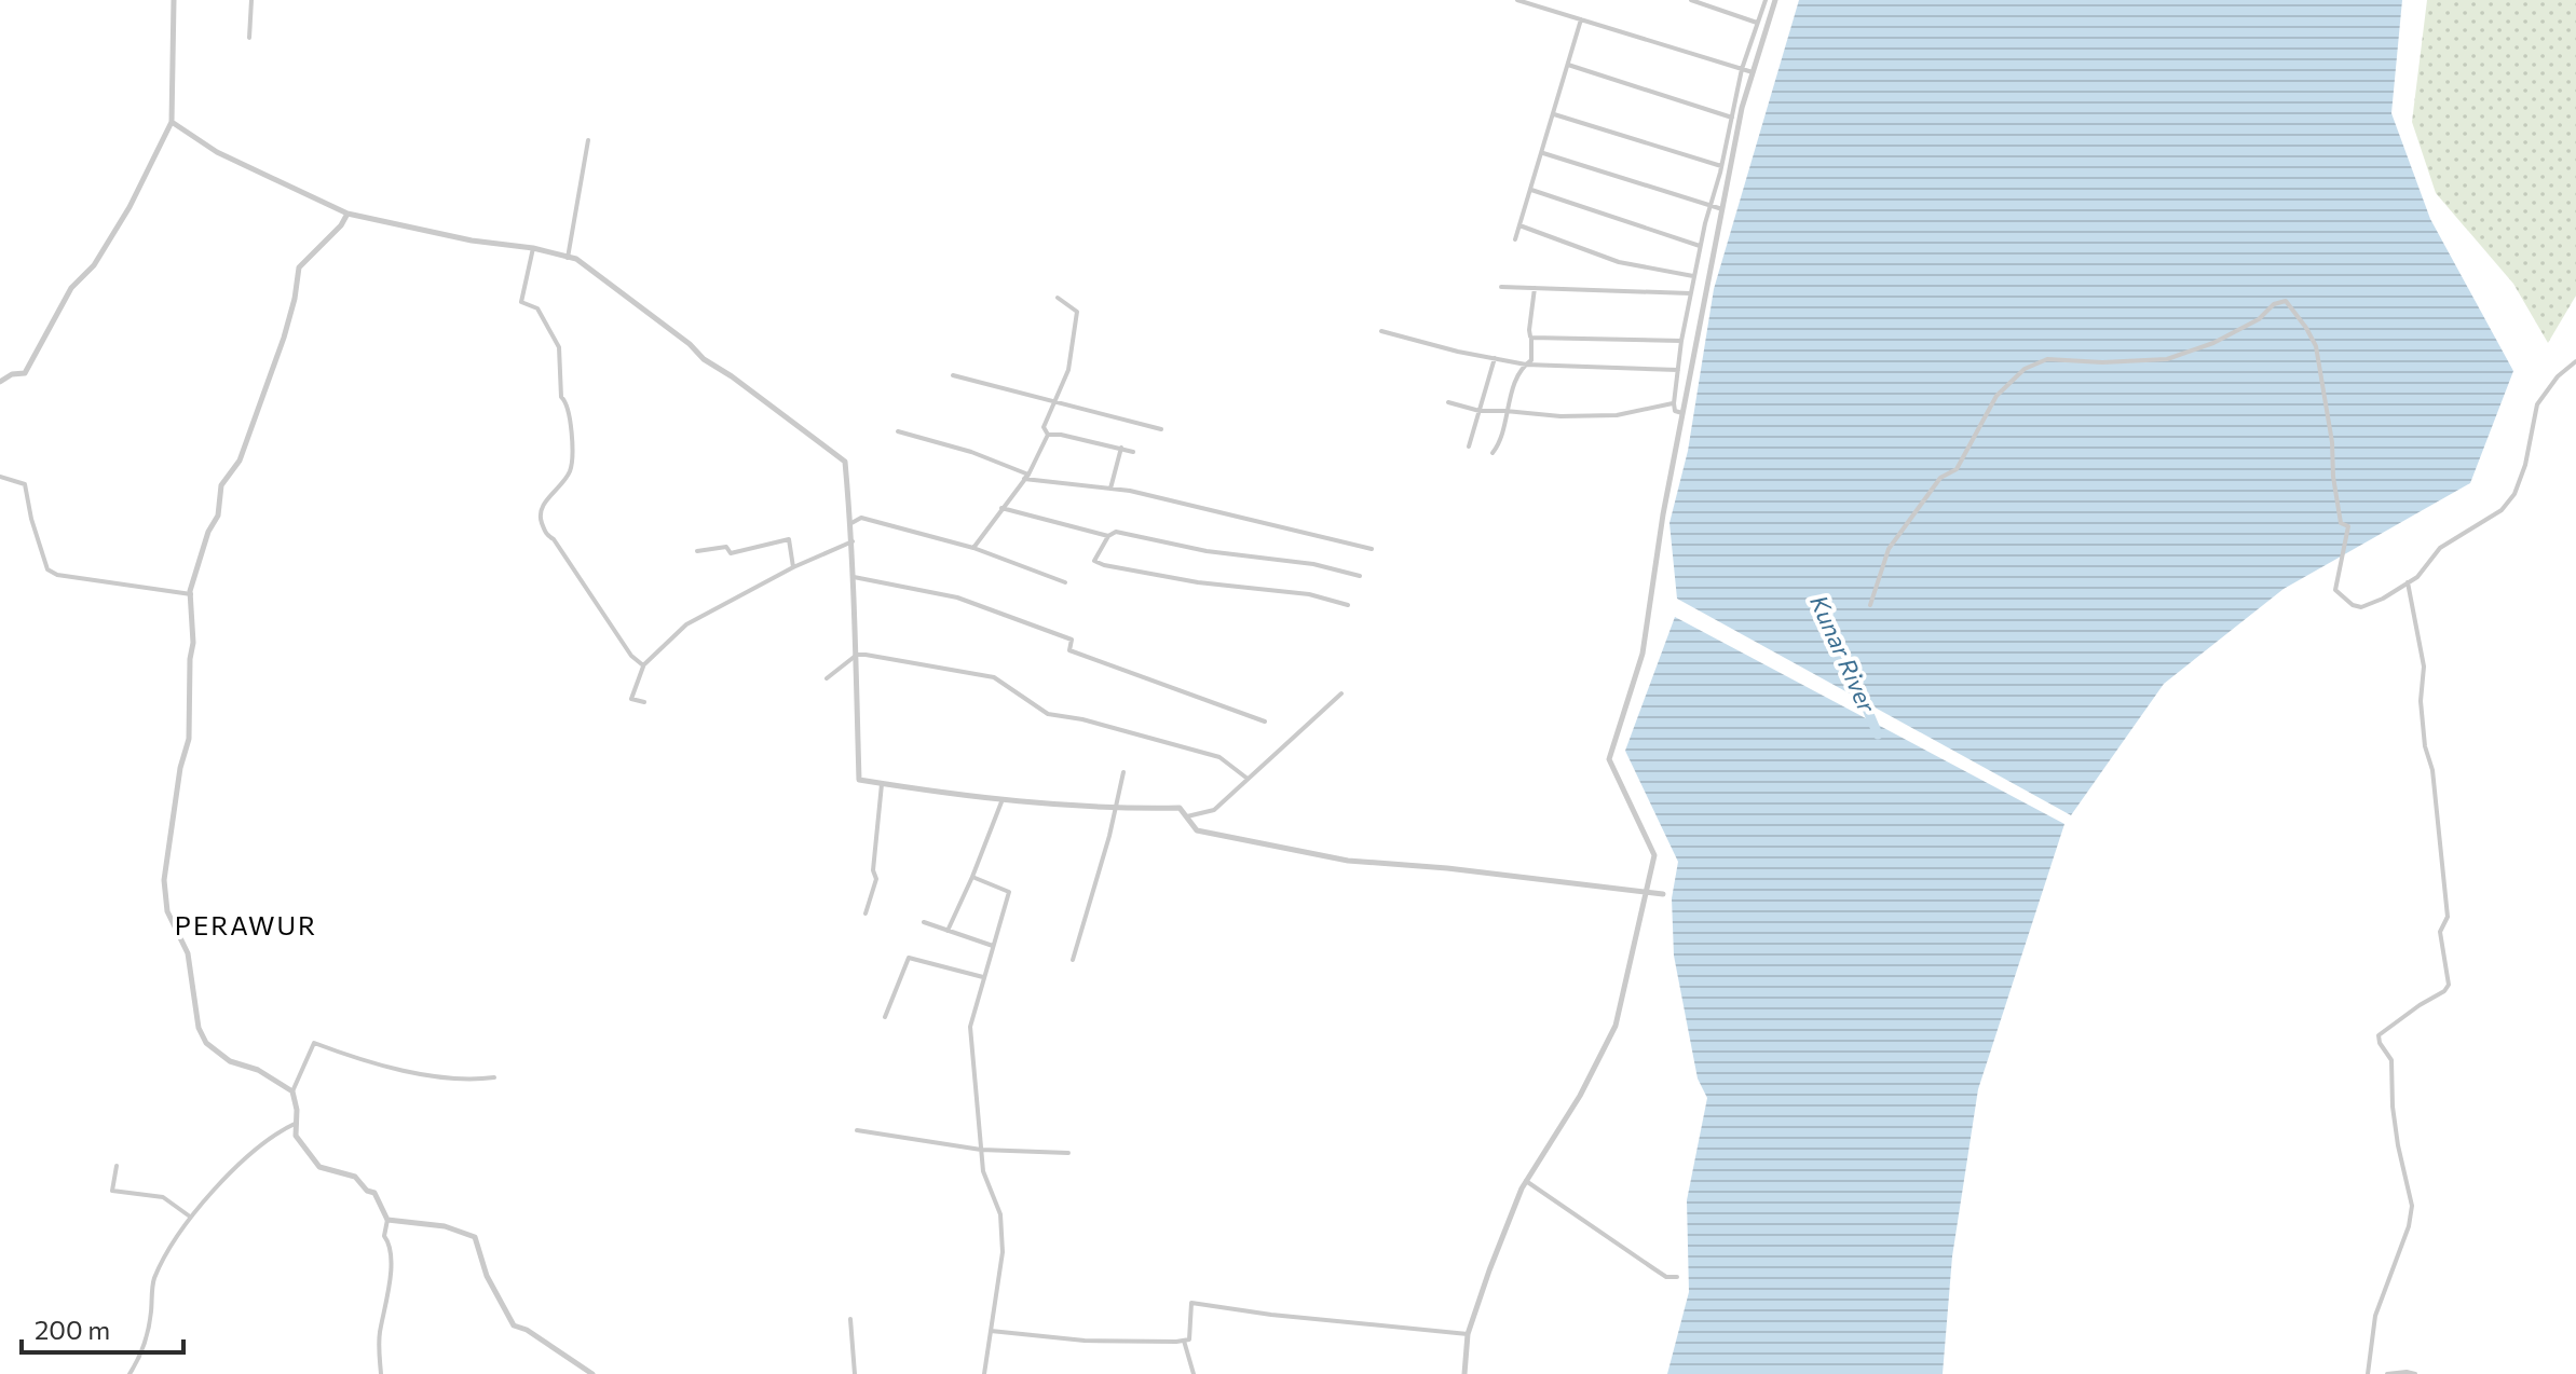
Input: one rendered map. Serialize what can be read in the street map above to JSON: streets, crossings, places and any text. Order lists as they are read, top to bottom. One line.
{"districts":["PERAWUR"],"water":["Kunar River"],"scale_bar":"200 m"}
